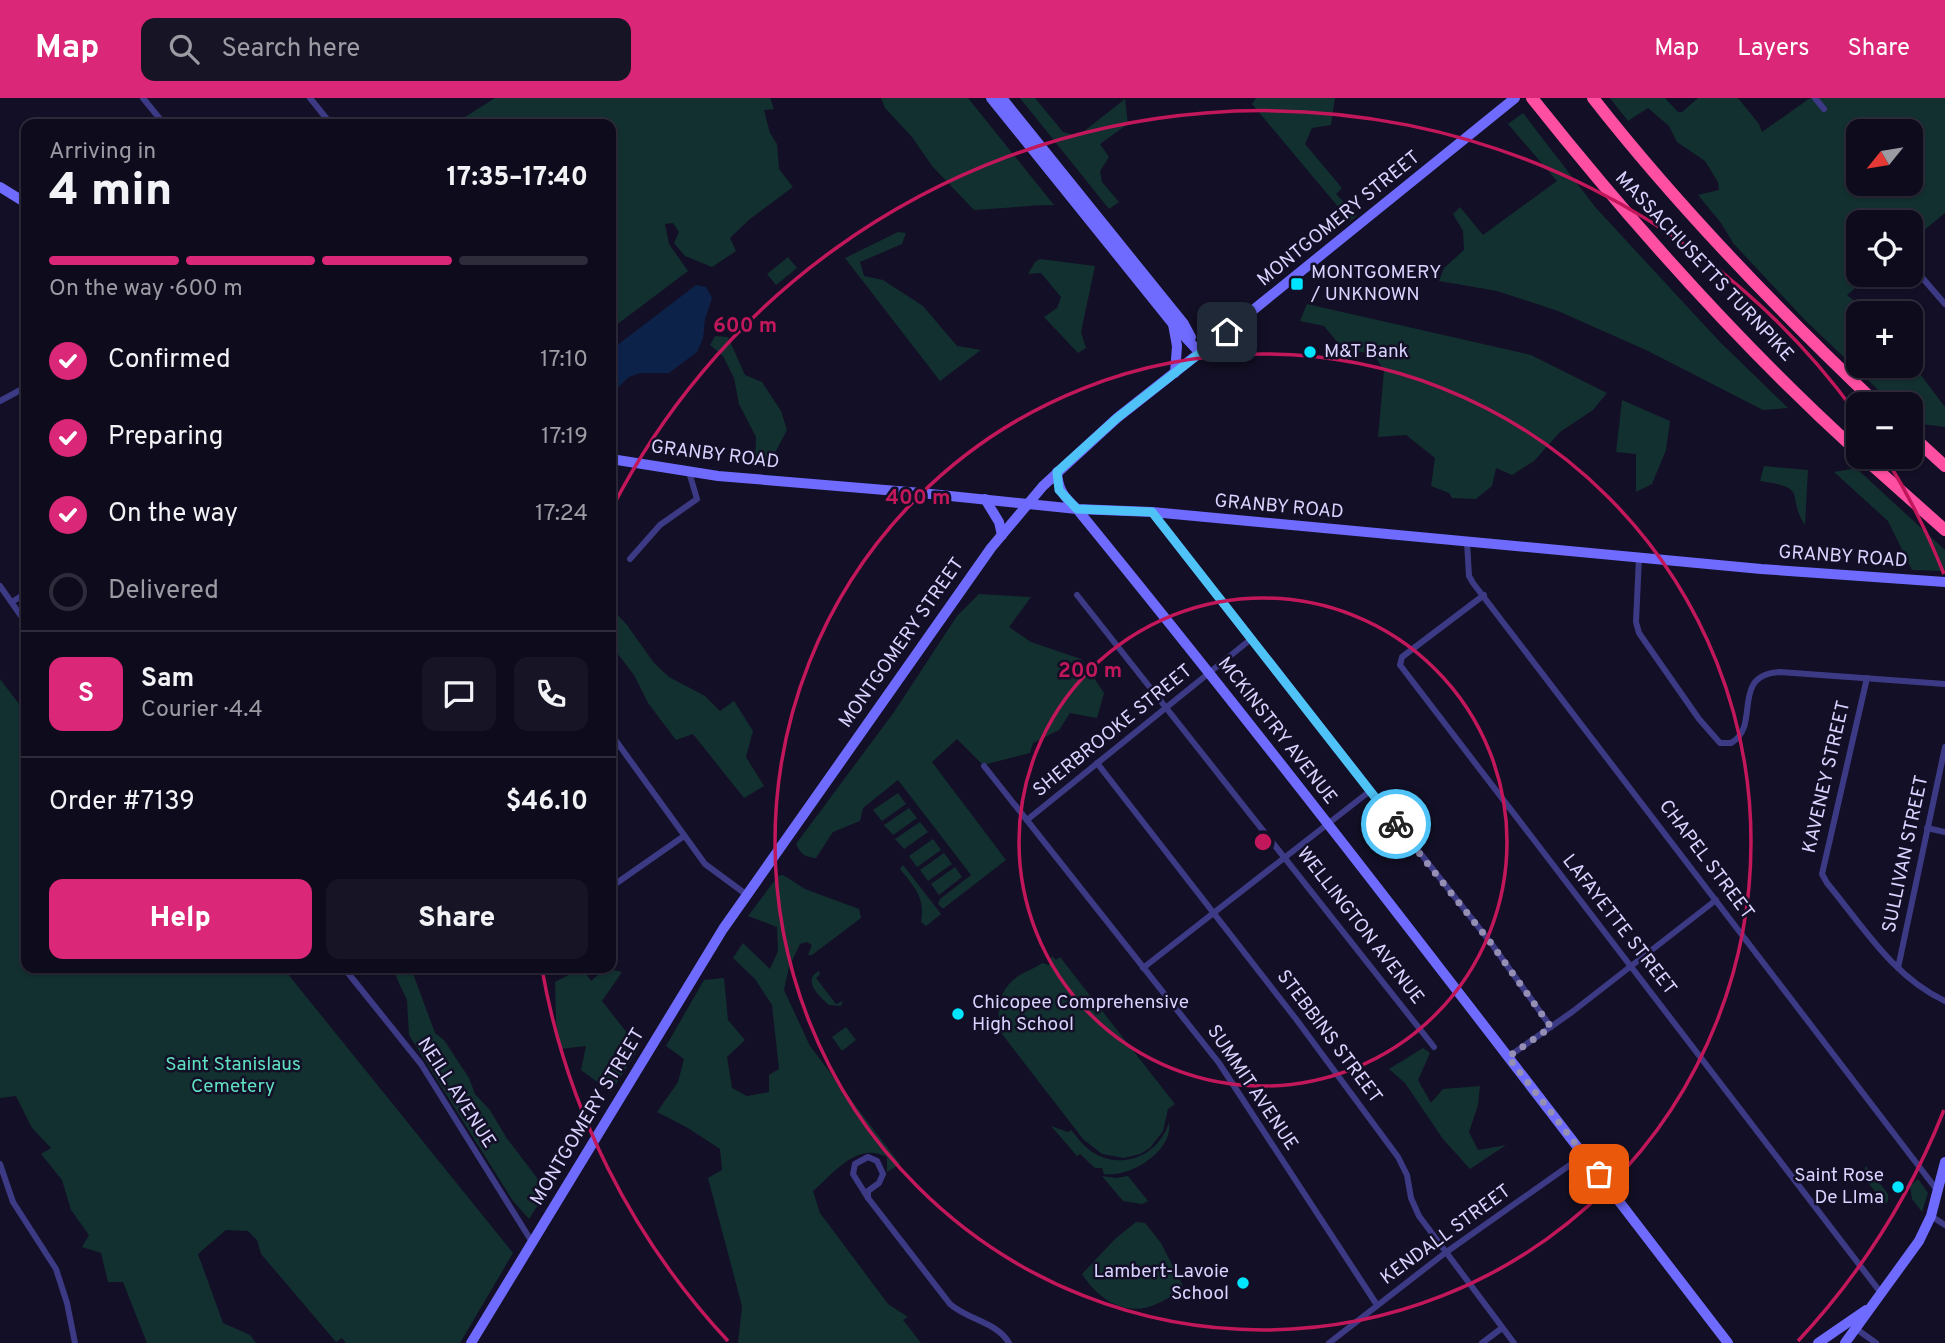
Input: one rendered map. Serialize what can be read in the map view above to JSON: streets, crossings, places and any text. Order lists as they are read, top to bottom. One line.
{"streets":{"highway":["MASSACHUSETTS TURNPIKE"],"main road":["MONTGOMERY STREET","GRANBY ROAD","MCKINSTRY AVENUE"],"street":["SHERBROOKE STREET","KAVENEY STREET","SULLIVAN STREET","CHAPEL STREET","LAFAYETTE STREET","WELLINGTON AVENUE","STEBBINS STREET","SUMMIT AVENUE","NEILL AVENUE","KENDALL STREET"]},"crossings":[["MONTGOMERY STREET","GRANBY ROAD"],["MONTGOMERY STREET","MCKINSTRY AVENUE"],["MONTGOMERY STREET","NEILL AVENUE"],["GRANBY ROAD","MCKINSTRY AVENUE"],["GRANBY ROAD","CHAPEL STREET"],["SHERBROOKE STREET","MCKINSTRY AVENUE"],["SHERBROOKE STREET","WELLINGTON AVENUE"],["SHERBROOKE STREET","STEBBINS STREET"],["SHERBROOKE STREET","SUMMIT AVENUE"],["MCKINSTRY AVENUE","KENDALL STREET"],["KAVENEY STREET","SULLIVAN STREET"],["CHAPEL STREET","LAFAYETTE STREET"],["STEBBINS STREET","KENDALL STREET"],["SUMMIT AVENUE","KENDALL STREET"]],"parks":["Saint Stanislaus Cemetery"],"places":{"transit":["MONTGOMERY / UNKNOWN"],"other":["M&T Bank","Chicopee Comprehensive High School","Saint Rose De LIma","Lambert-Lavoie School"]},"north":"bottom left","page":{"header":"Map","search":"Search here","nav":["Map","Layers","Share"],"map_buttons":["+","−"],"heading":["4 min","Arriving in","17:35–17:40"],"panel":["Sam","Courier · 4.4","Order #7139","$46.10"],"bar":"On the way · 600 m","list":[["Confirmed","17:10"],["Preparing","17:19"],["On the way","17:24"],"Delivered"],"round":"S","buttons":["Help","Share"]},"rings":["600 m","400 m","200 m"]}
